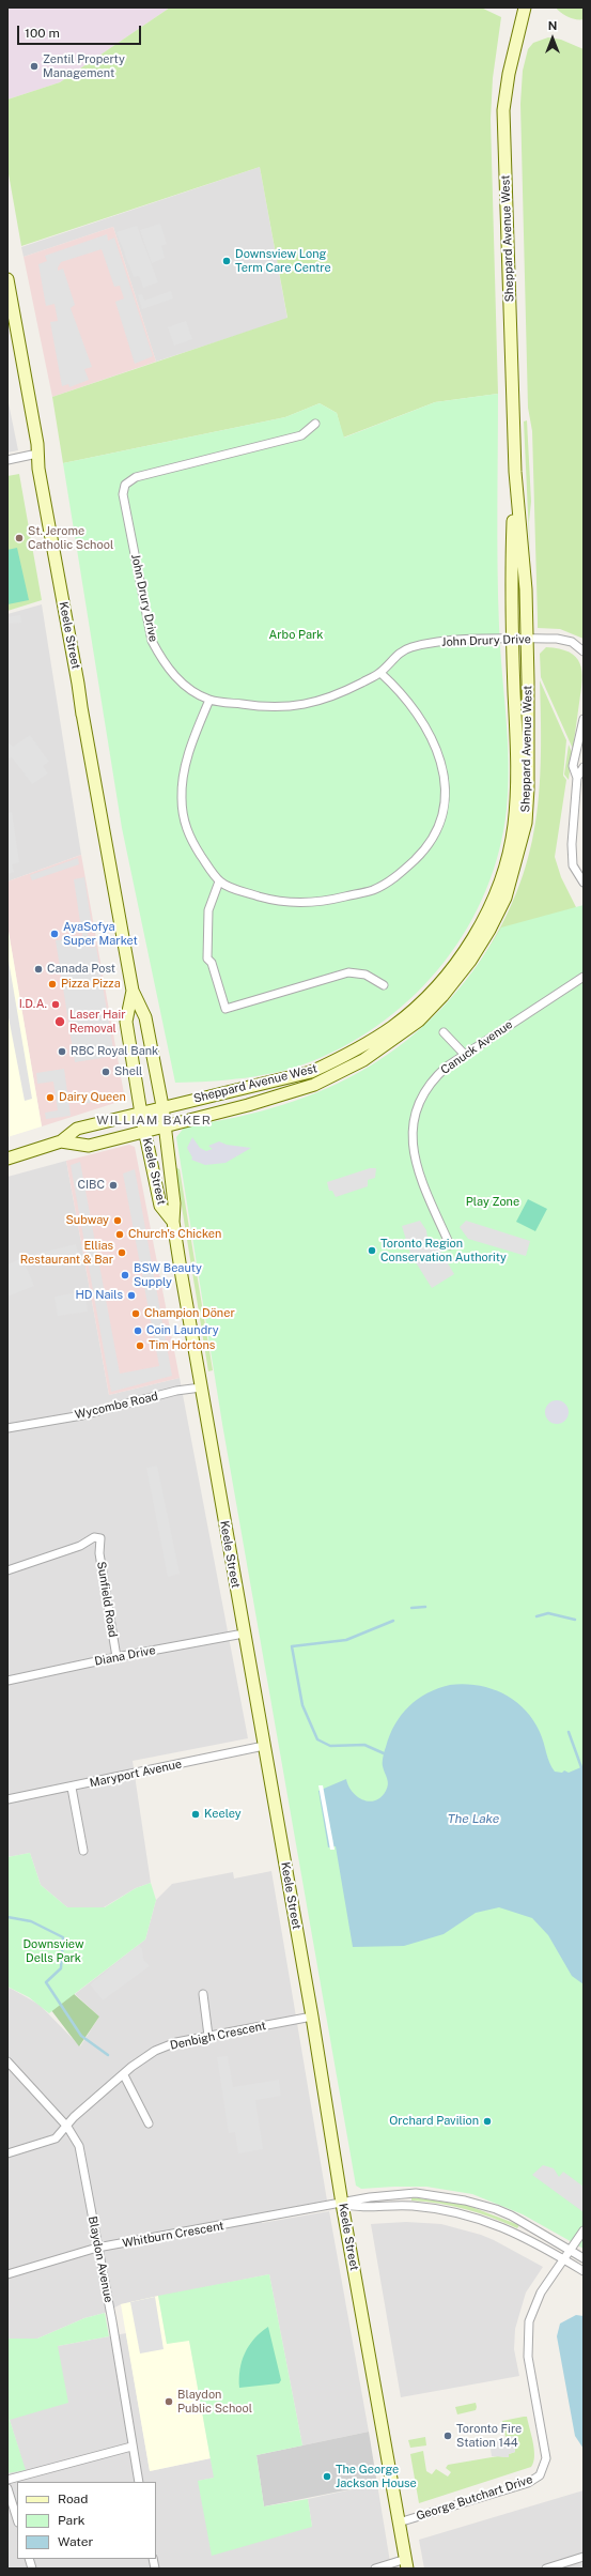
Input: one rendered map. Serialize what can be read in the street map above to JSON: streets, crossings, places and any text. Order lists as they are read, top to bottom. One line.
{"streets":{"main road":["Sheppard Avenue West","Keele Street"],"street":["John Drury Drive","Canuck Avenue","Wycombe Road","Sunfield Road","Diana Drive","Maryport Avenue","Denbigh Crescent","Whitburn Crescent","Blaydon Avenue","George Butchart Drive"]},"crossings":[["Sheppard Avenue West","John Drury Drive"],["Sheppard Avenue West","Keele Street"],["Keele Street","Wycombe Road"],["Keele Street","Diana Drive"],["Keele Street","Maryport Avenue"],["Keele Street","Denbigh Crescent"],["Keele Street","Whitburn Crescent"],["Keele Street","George Butchart Drive"],["Sunfield Road","Diana Drive"],["Denbigh Crescent","Blaydon Avenue"],["Whitburn Crescent","Blaydon Avenue"],["Whitburn Crescent","George Butchart Drive"]],"districts":["WILLIAM BAKER"],"water":["The Lake"],"parks":["Arbo Park","Play Zone","Downsview Dells Park"],"places":["Zentil Property Management","Downsview Long Term Care Centre","St. Jerome Catholic School","AyaSofya Super Market","Canada Post","Pizza Pizza","I.D.A.","Laser Hair Removal","RBC Royal Bank","Shell","Dairy Queen","CIBC","Subway","Church's Chicken","Toronto Region Conservation Authority","Ellias Restaurant & Bar","BSW Beauty Supply","HD Nails","Champion Döner","Coin Laundry","Tim Hortons","Keeley","Orchard Pavilion","Blaydon Public School","Toronto Fire Station 144","The George Jackson House"],"legend":["Road","Park","Water"],"scale_bar":"100 m","north":"top"}
